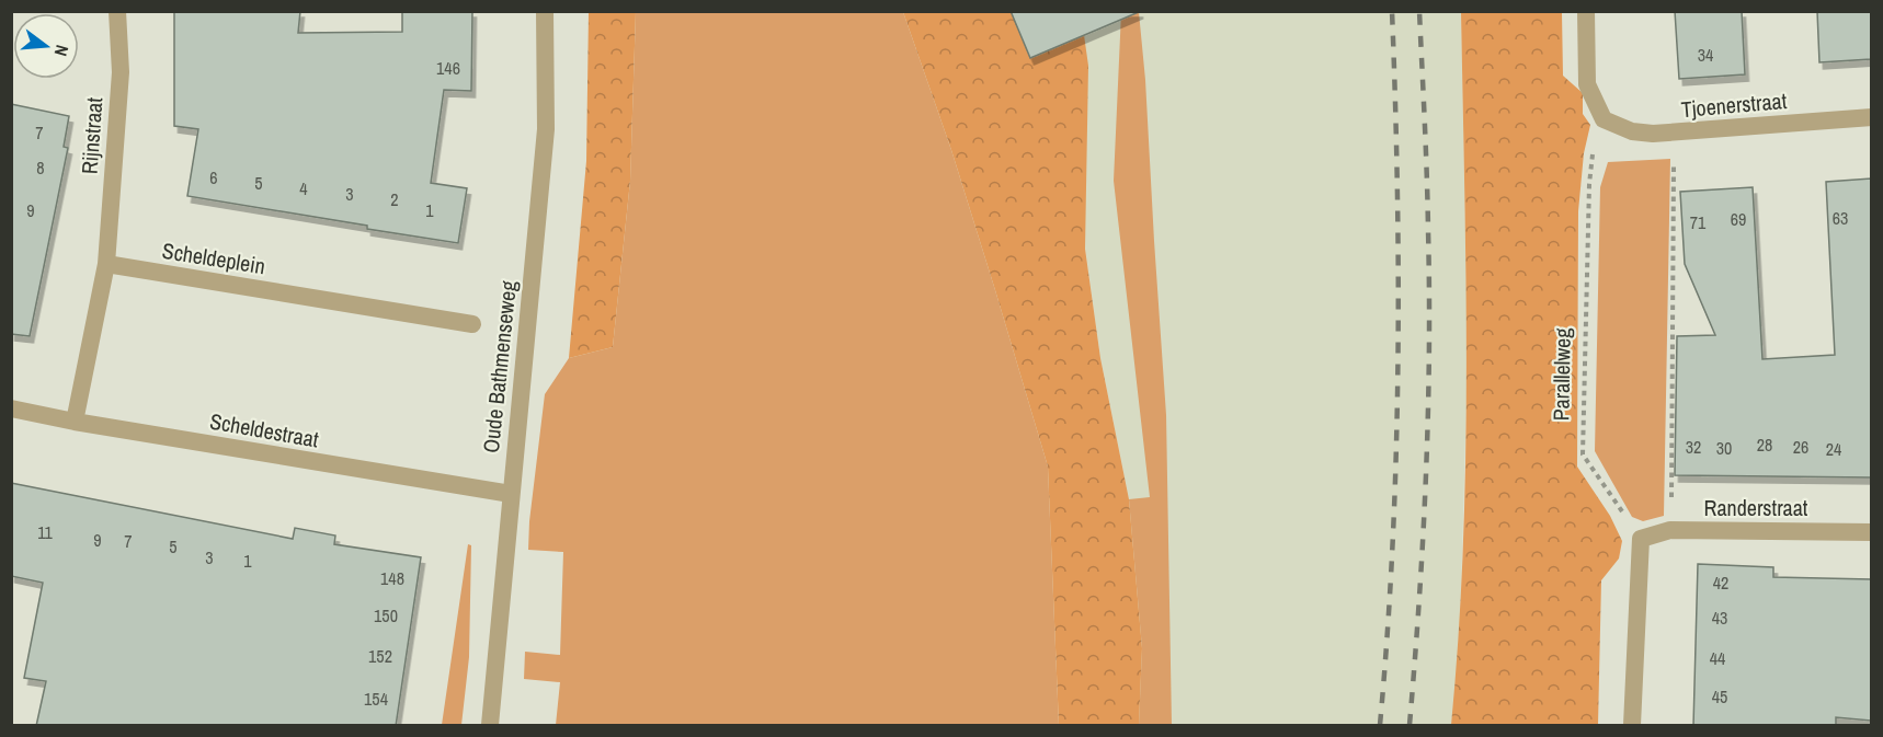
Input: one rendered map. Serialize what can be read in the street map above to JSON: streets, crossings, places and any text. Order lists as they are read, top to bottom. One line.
{"streets":{"street":["Tjoenerstraat","Rijnstraat","Scheldeplein","Oude Bathmenseweg","Scheldestraat","Randerstraat"],"path":["Parallelweg"]},"crossings":[["Tjoenerstraat","Parallelweg"],["Rijnstraat","Scheldeplein"],["Oude Bathmenseweg","Scheldestraat"],["Parallelweg","Randerstraat"]],"house_numbers":["34","146","7","8","6","5","4","3","2","9","1","63","69","71","28","32","26","30","24","11","9","7","5","3","1","148","42","150","43","152","44","45","154"],"north":"right"}
